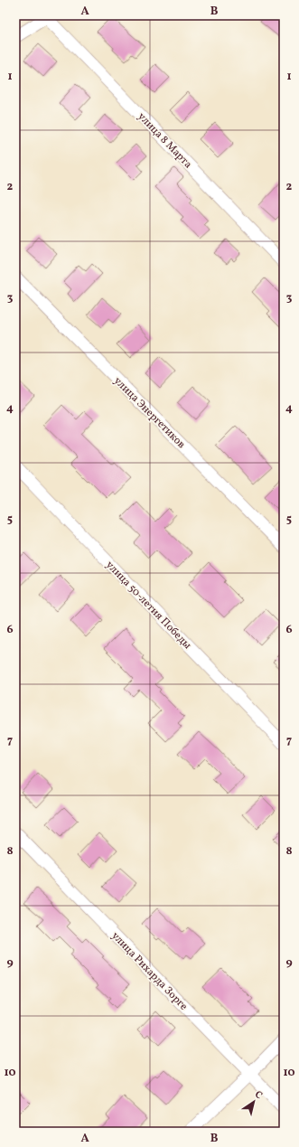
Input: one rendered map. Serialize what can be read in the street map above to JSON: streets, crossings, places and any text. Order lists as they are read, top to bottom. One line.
{"streets":{"street":["улица 8 Марта","улица Энергетиков","улица 50-летия Победы","улица Рихарда Зорге"]},"north":"top right","grid":{"columns":["A","B"],"rows":["1","2","3","4","5","6","7","8","9","10"]}}
